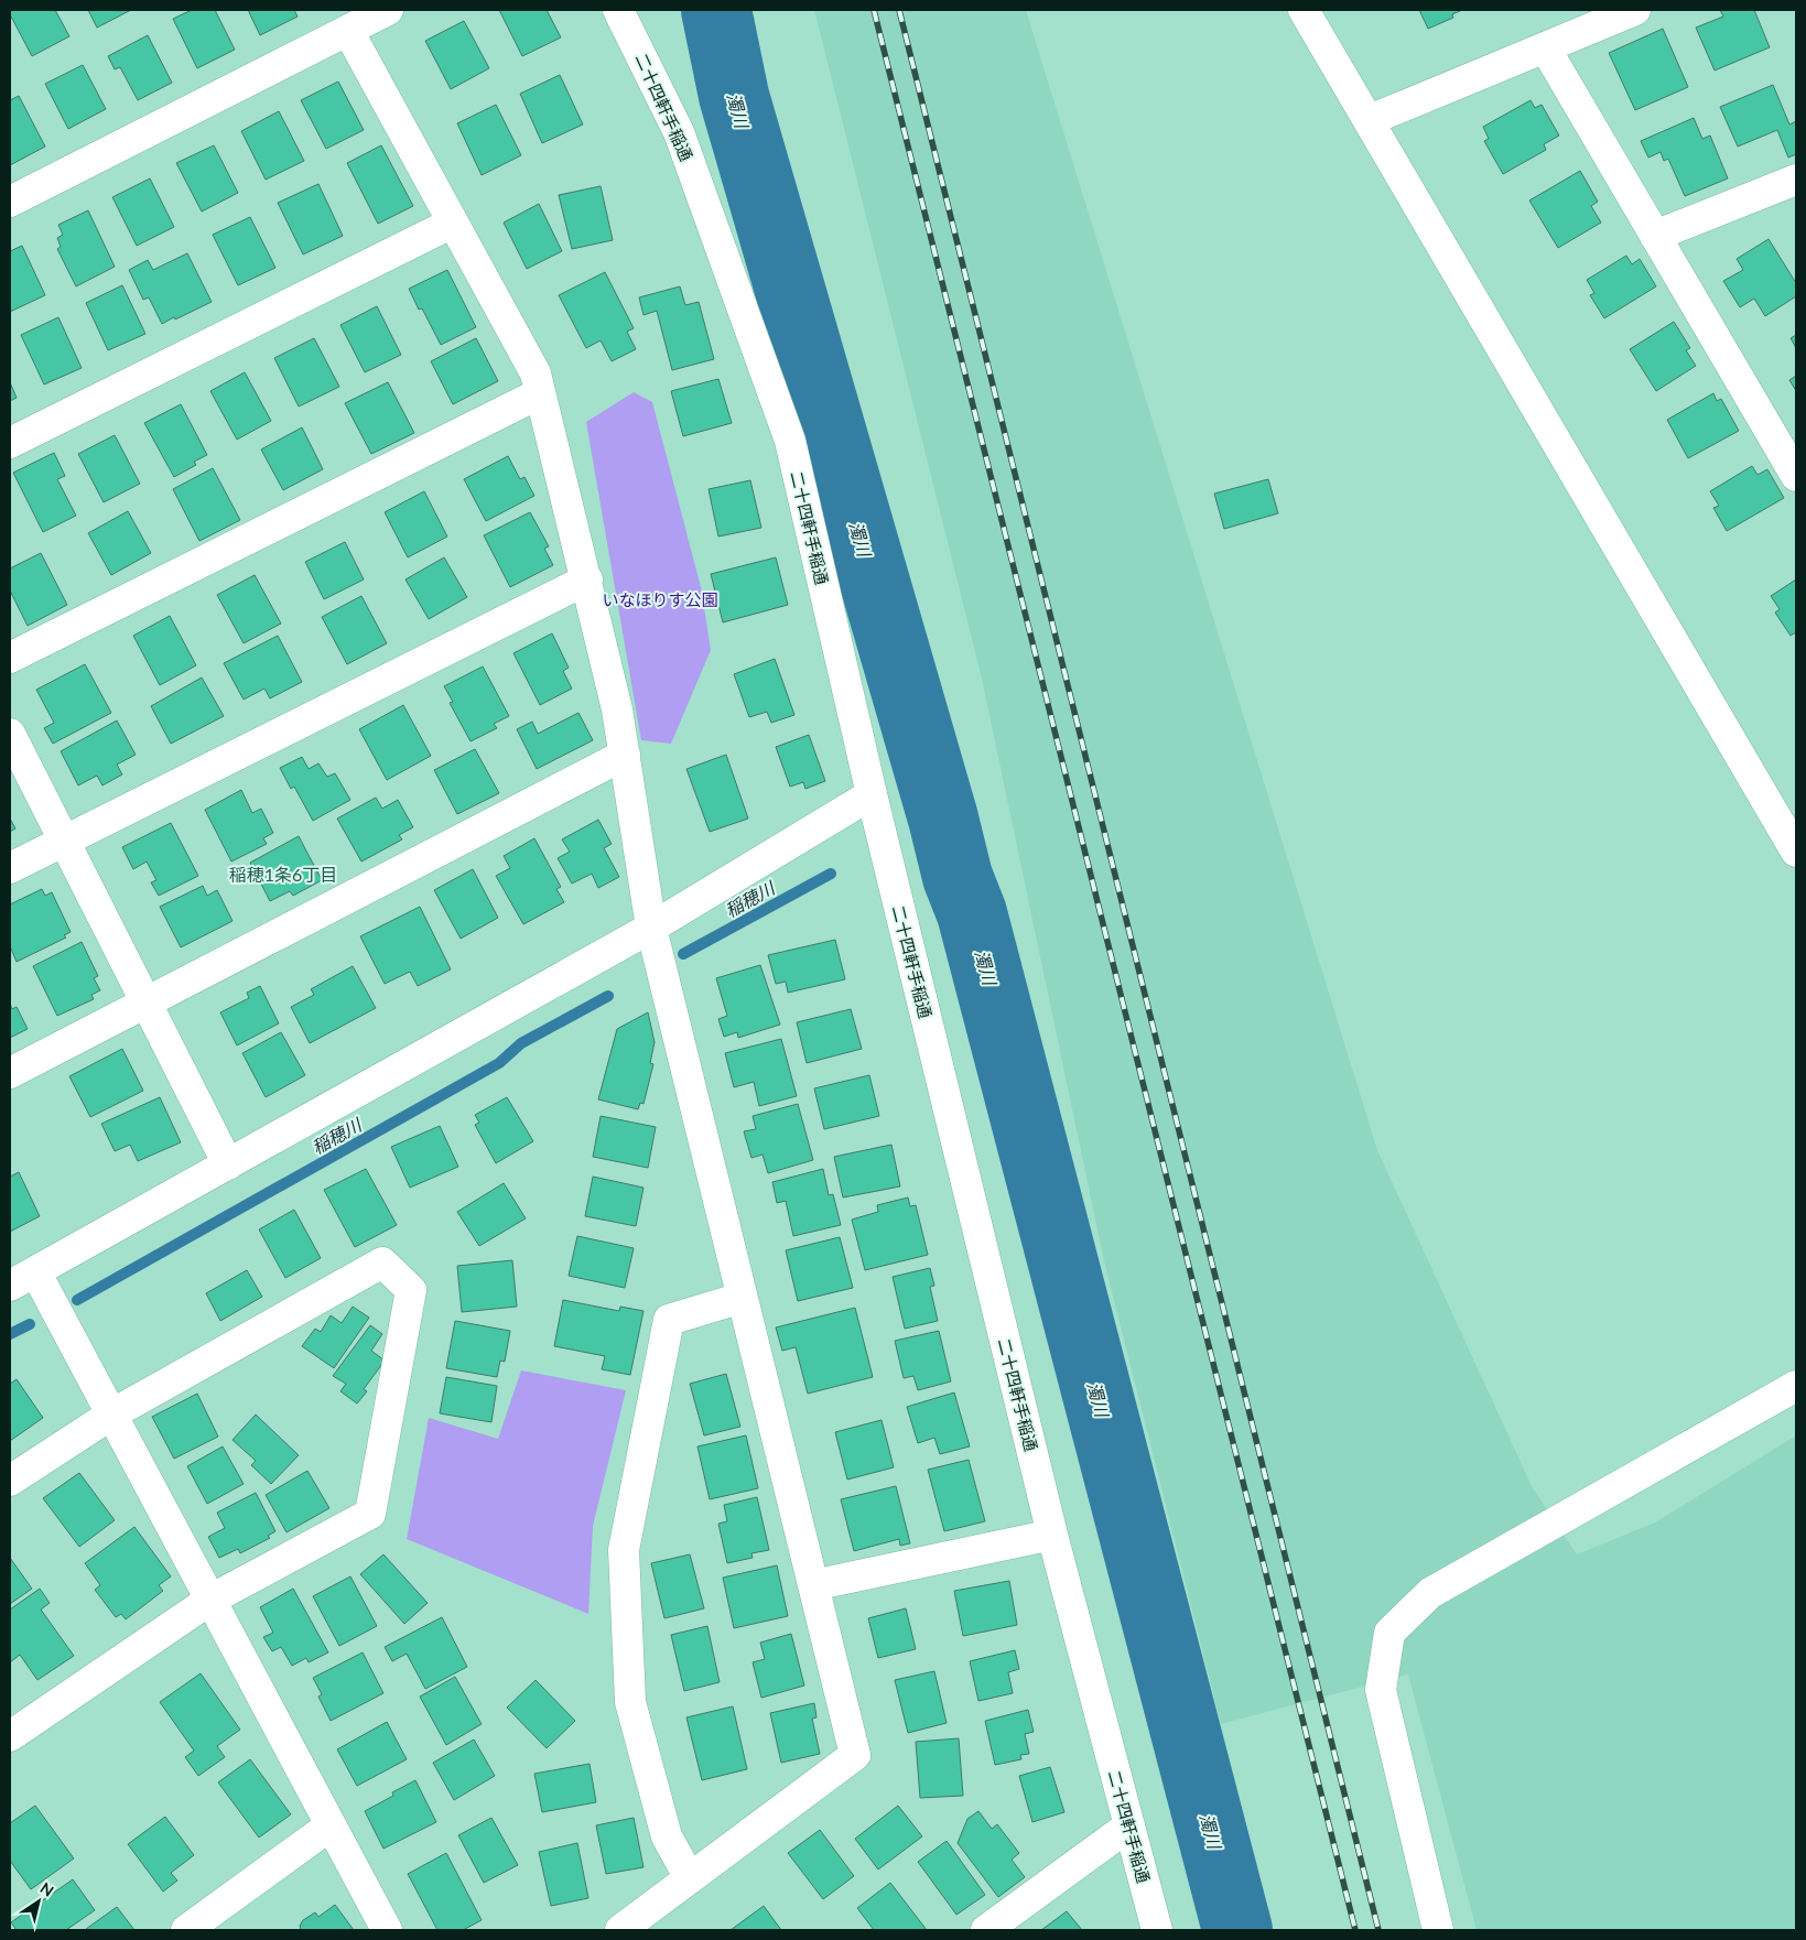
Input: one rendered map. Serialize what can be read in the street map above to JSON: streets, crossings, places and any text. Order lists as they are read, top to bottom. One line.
{"streets":{"street":["二十四軒手稲通"]},"districts":["稲穂1条6丁目"],"water":["濁川","稲穂川"],"parks":["いなほりす公園"],"north":"top right"}
